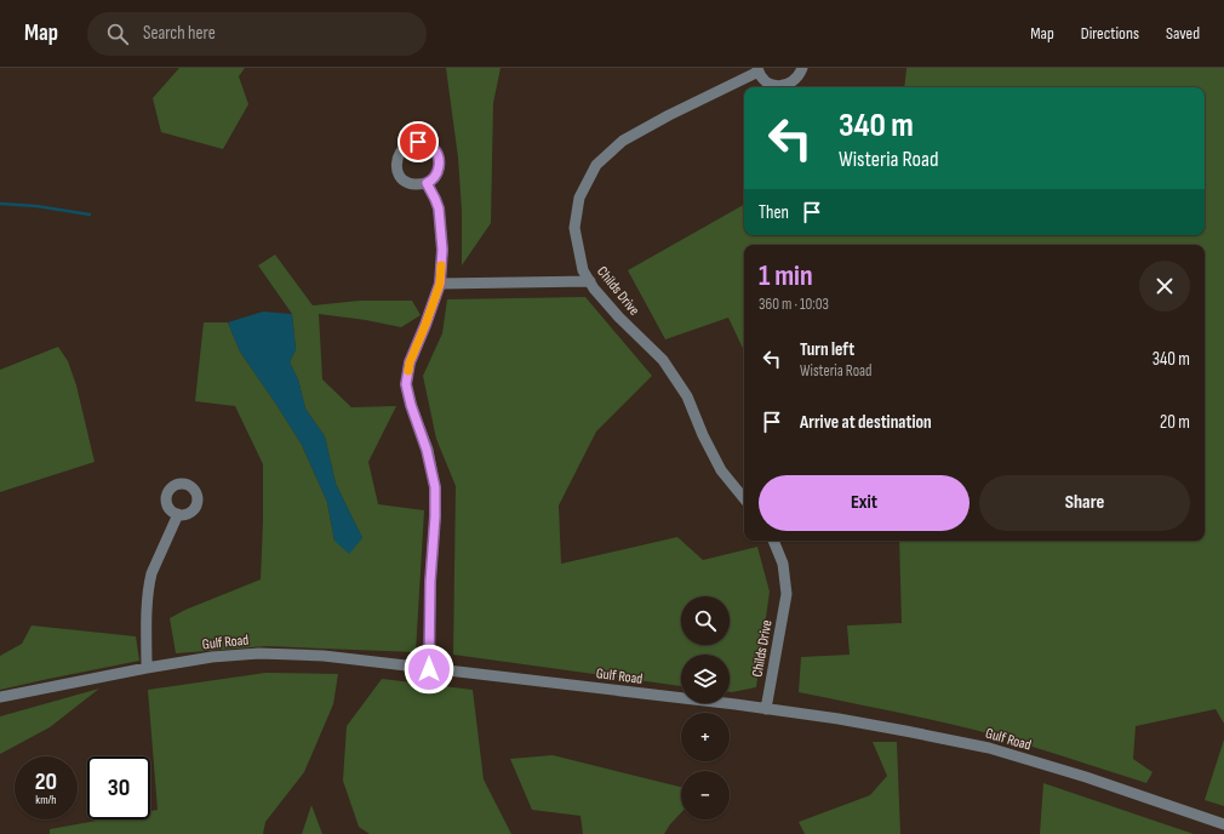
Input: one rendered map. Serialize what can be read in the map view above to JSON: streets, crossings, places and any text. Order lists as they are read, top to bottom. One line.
{"streets":{"street":["Childs Drive","Gulf Road"]},"crossings":[["Childs Drive","Gulf Road"]],"page":{"header":"Map","search":"Search here","nav":["Map","Directions","Saved"],"turn":["340 m","Wisteria Road"],"then":"Then","heading":["1 min","360 m · 10:03"],"list":[{"name":"Turn left","note":"Wisteria Road","value":"340 m"},{"name":"Arrive at destination","value":"20 m"}],"buttons":["Exit","Share"],"map_buttons":["+","−"],"speed":"20 km/h","limit":"30"}}
